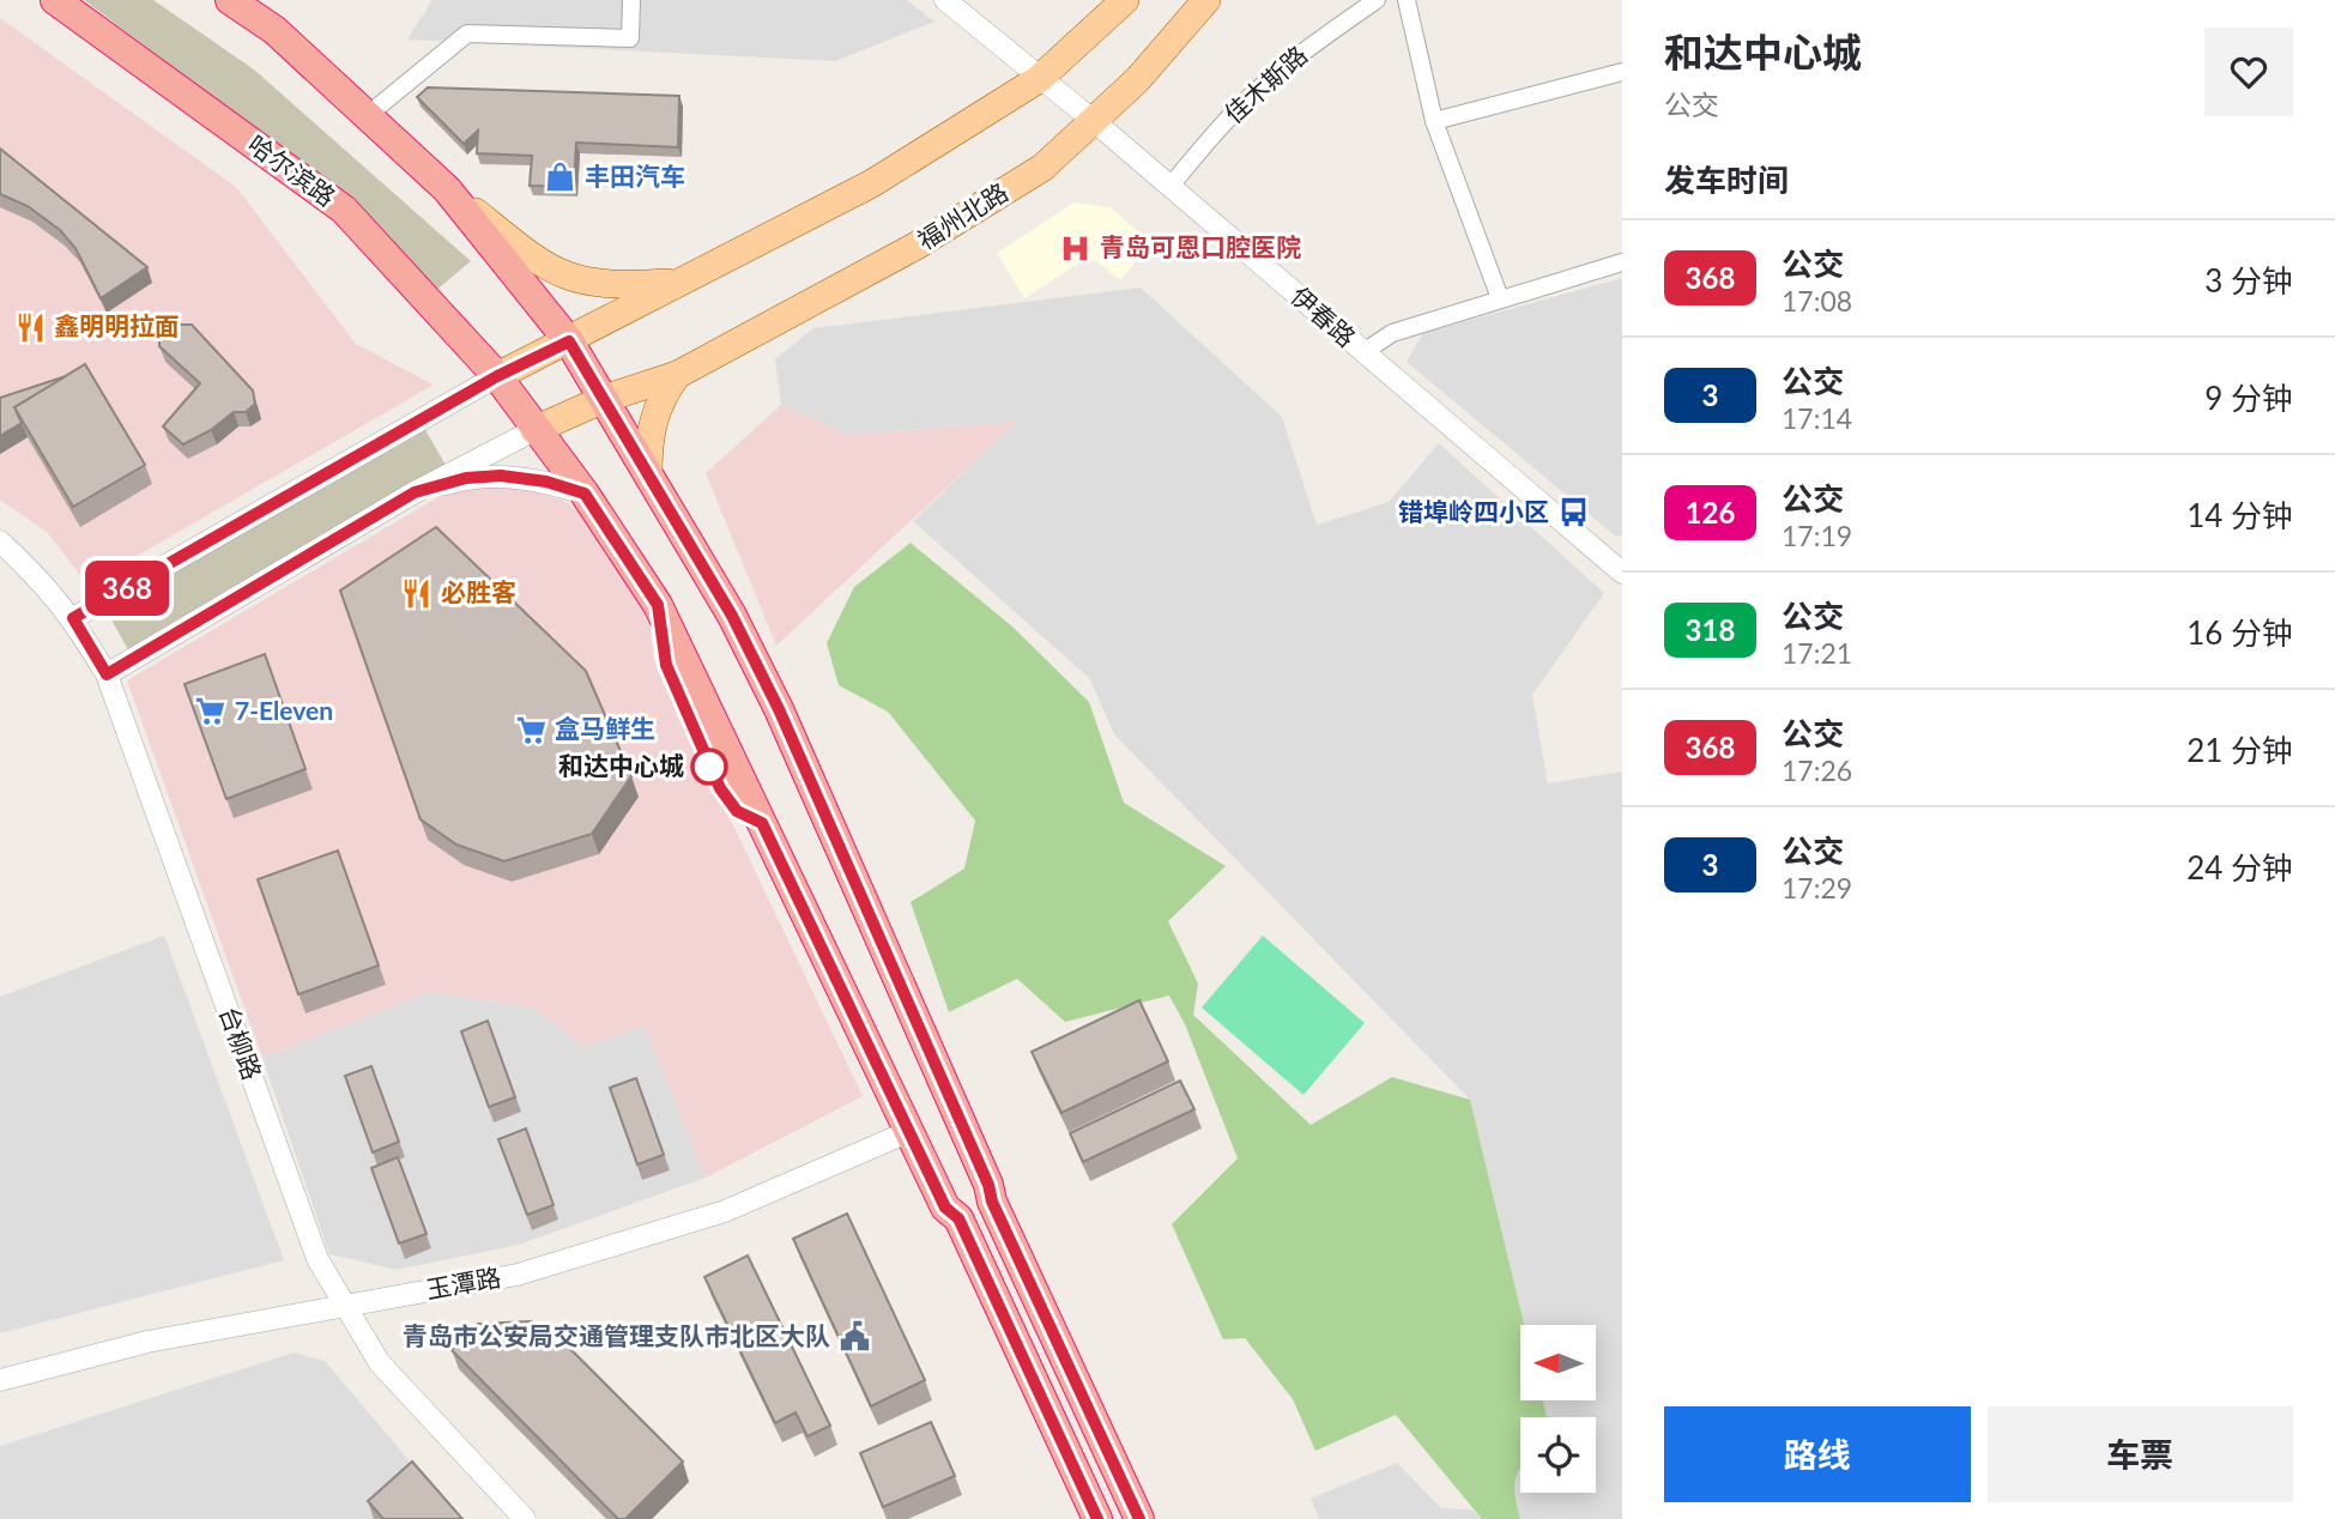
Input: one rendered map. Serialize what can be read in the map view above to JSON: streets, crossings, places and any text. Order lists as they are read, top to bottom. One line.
{"streets":{"highway":["哈尔滨路"],"main road":["福州北路"],"street":["佳木斯路","伊春路","台柳路","玉潭路"]},"crossings":[["佳木斯路","伊春路"],["哈尔滨路","福州北路"],["福州北路","伊春路"],["台柳路","玉潭路"]],"places":{"shop":["丰田汽车"],"hospital":["青岛可恩口腔医院"],"restaurant":["鑫明明拉面","必胜客"],"bus stop":["错埠岭四小区"],"supermarket":["7-Eleven","盒马鲜生"],"other":["和达中心城"],"public building":["青岛市公安局交通管理支队市北区大队"]},"lines":["bus line 368"],"north":"left","page":{"on_map":"368","heading":[["和达中心城","公交"],"发车时间"],"list":[{"mark":"368","name":"公交","note":"17:08","value":"3 分钟"},{"mark":"3","name":"公交","note":"17:14","value":"9 分钟"},{"mark":"126","name":"公交","note":"17:19","value":"14 分钟"},{"mark":"318","name":"公交","note":"17:21","value":"16 分钟"},{"mark":"368","name":"公交","note":"17:26","value":"21 分钟"},{"mark":"3","name":"公交","note":"17:29","value":"24 分钟"}],"buttons":["路线","车票"]}}
